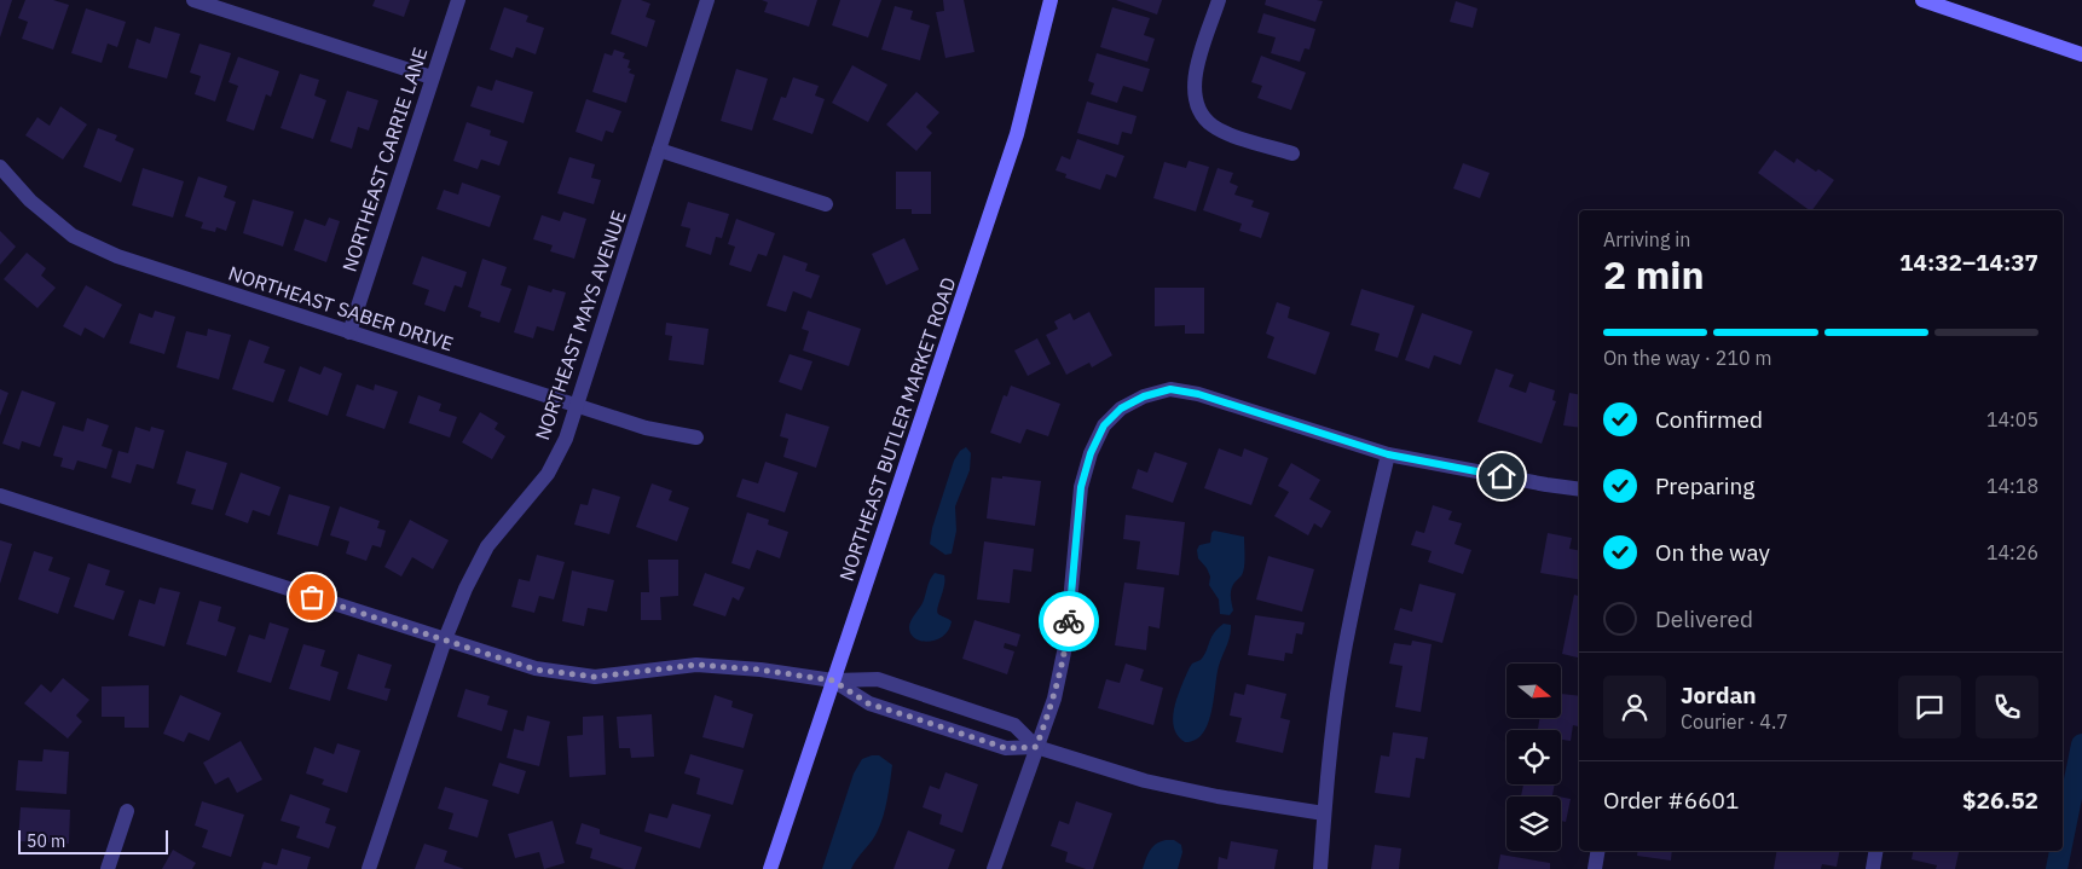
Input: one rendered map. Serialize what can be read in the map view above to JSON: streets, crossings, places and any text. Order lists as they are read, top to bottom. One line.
{"streets":{"main road":["NORTHEAST BUTLER MARKET ROAD"],"street":["NORTHEAST CARRIE LANE","NORTHEAST SABER DRIVE","NORTHEAST MAYS AVENUE"]},"crossings":[["NORTHEAST CARRIE LANE","NORTHEAST SABER DRIVE"],["NORTHEAST SABER DRIVE","NORTHEAST MAYS AVENUE"]],"scale_bar":"50 m","north":"right","page":{"heading":["2 min","Arriving in","14:32–14:37"],"panel":["Jordan","Courier · 4.7","Order #6601","$26.52"],"bar":"On the way · 210 m","list":[["Confirmed","14:05"],["Preparing","14:18"],["On the way","14:26"],"Delivered"],"scale":"50 m"}}
